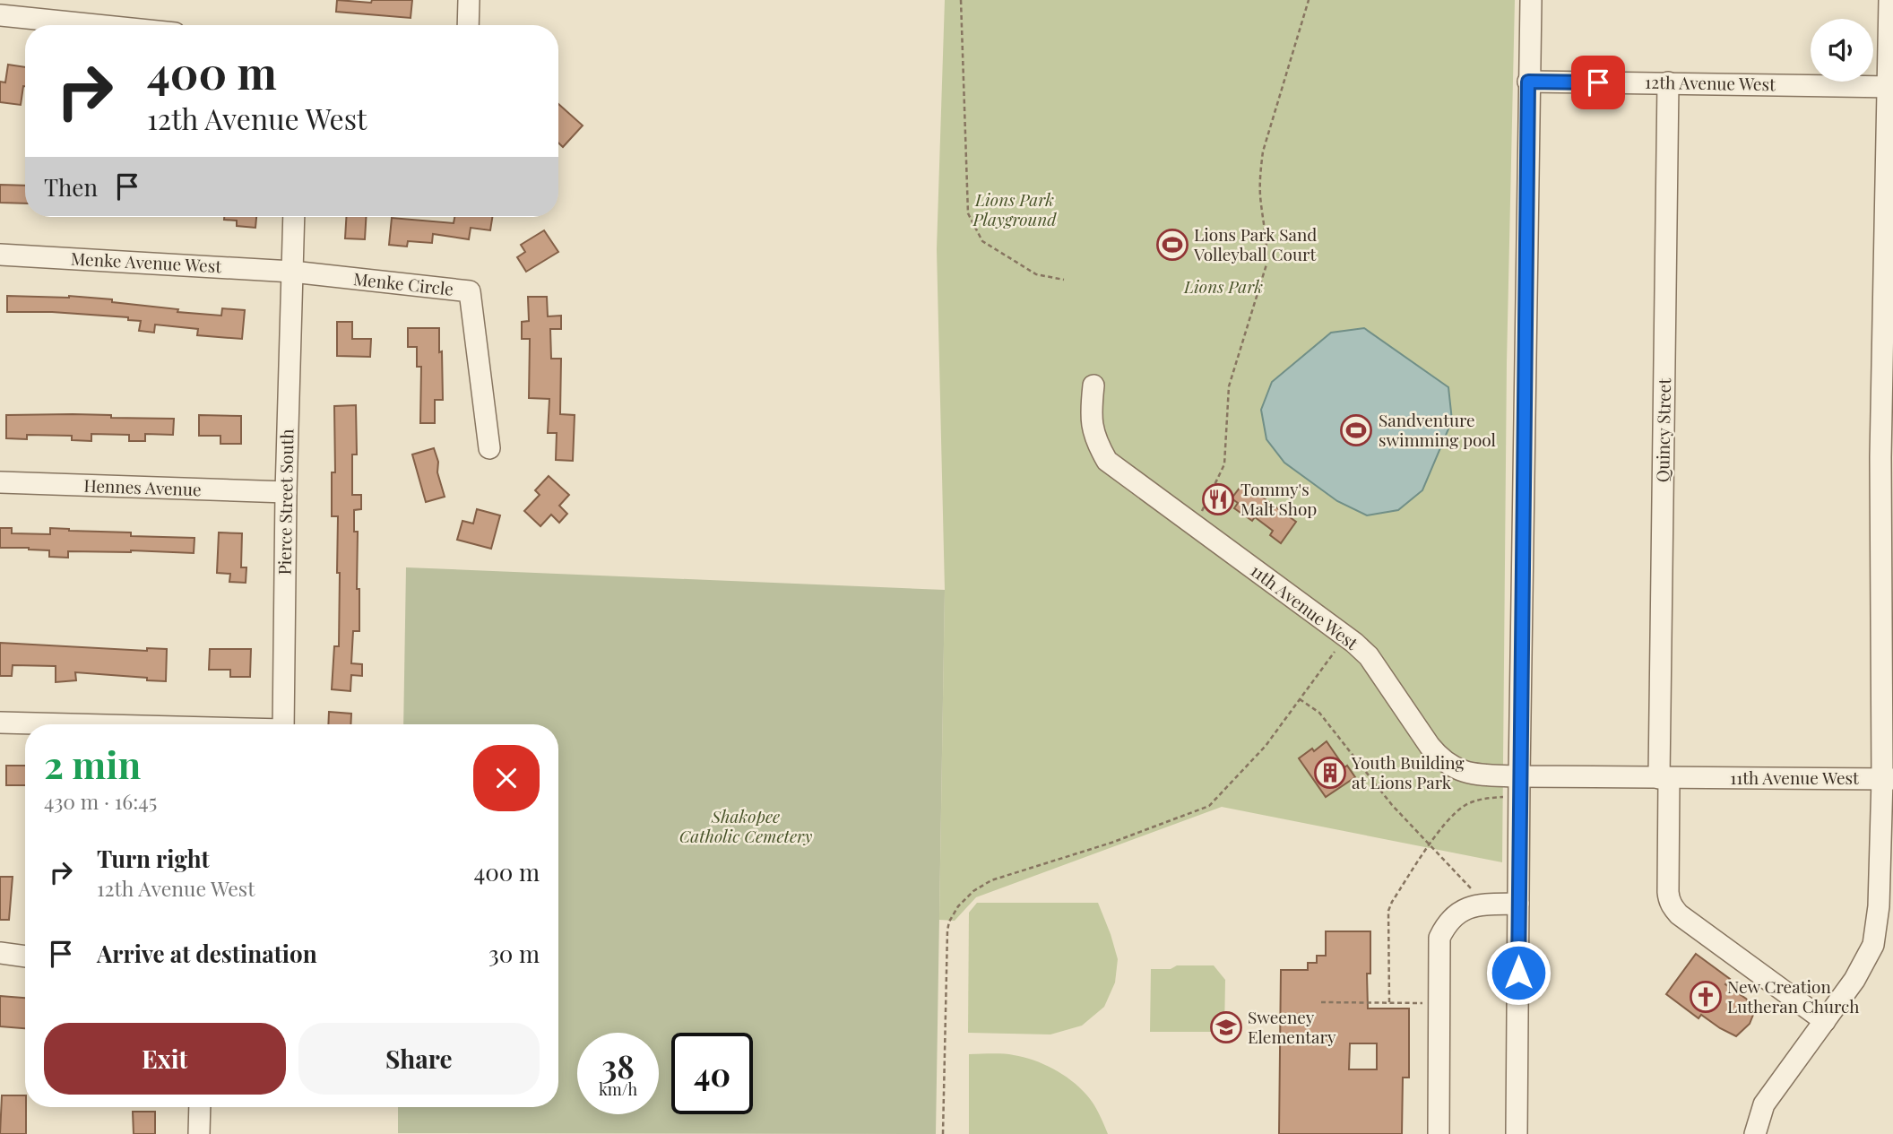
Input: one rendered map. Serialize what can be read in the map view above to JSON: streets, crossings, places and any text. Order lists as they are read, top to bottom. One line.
{"streets":{"street":["12th Avenue West","Menke Avenue West","Menke Circle","Quincy Street","Hennes Avenue","Pierce Street South","11th Avenue West"]},"crossings":[["12th Avenue West","Quincy Street"],["Menke Avenue West","Menke Circle"],["Menke Avenue West","Pierce Street South"],["Menke Circle","Pierce Street South"],["Quincy Street","11th Avenue West"],["Hennes Avenue","Pierce Street South"]],"parks":["Lions Park Playground","Lions Park","Shakopee Catholic Cemetery"],"places":{"sports":["Lions Park Sand Volleyball Court","Sandventure swimming pool"],"restaurant":["Tommy's Malt Shop"],"building":["Youth Building at Lions Park"],"church":["New Creation Lutheran Church"],"school or university":["Sweeney Elementary"]},"page":{"turn":["400 m","12th Avenue West"],"then":"Then","heading":["2 min","430 m · 16:45"],"list":[{"name":"Turn right","note":"12th Avenue West","value":"400 m"},{"name":"Arrive at destination","value":"30 m"}],"buttons":["Exit","Share"],"speed":"38 km/h","limit":"40"}}
